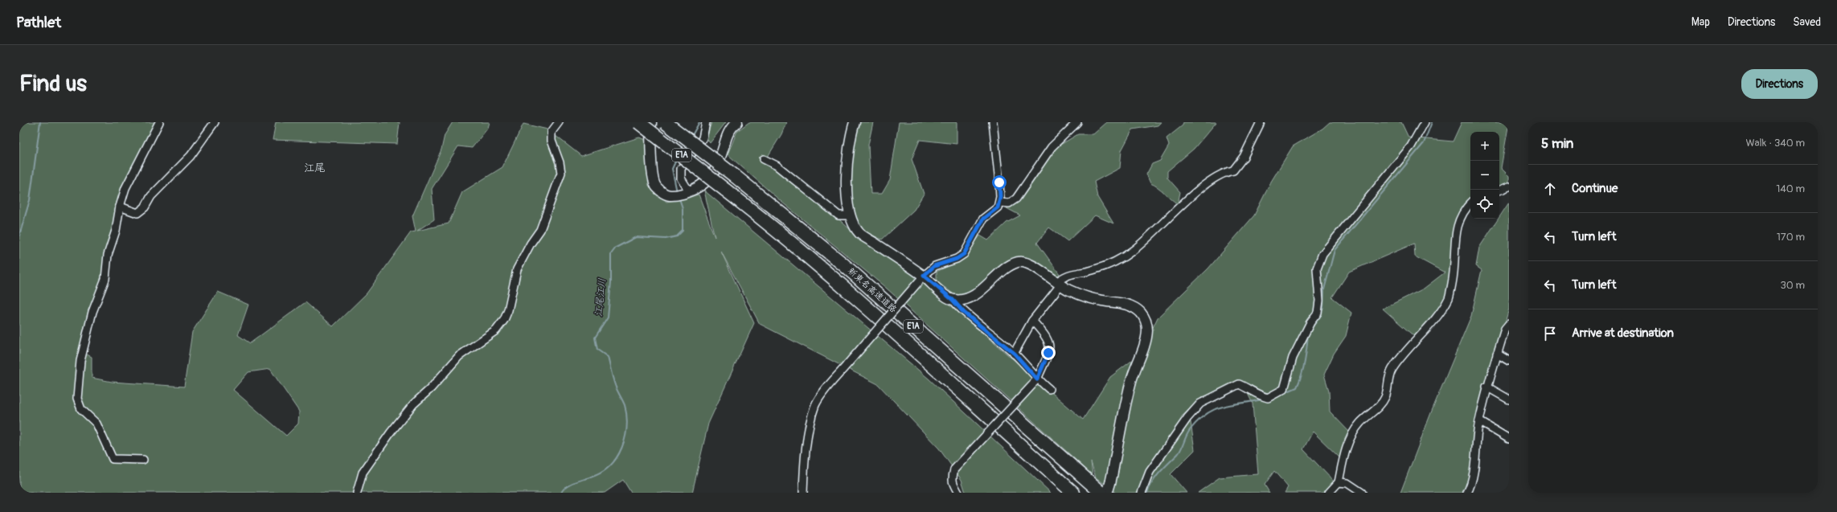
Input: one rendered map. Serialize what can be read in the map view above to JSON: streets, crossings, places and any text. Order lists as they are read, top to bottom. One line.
{"streets":{"highway":["E1A","新東名高速道路"]},"districts":["江尾"],"water":["江尾江川"],"page":{"header":"Pathlet","nav":["Map","Directions","Saved"],"buttons":"Directions","title":"Find us","heading":["5 min","Walk · 340 m"],"map_buttons":["+","−"],"list":[["Continue","140 m"],["Turn left","170 m"],["Turn left","30 m"],"Arrive at destination"]}}
